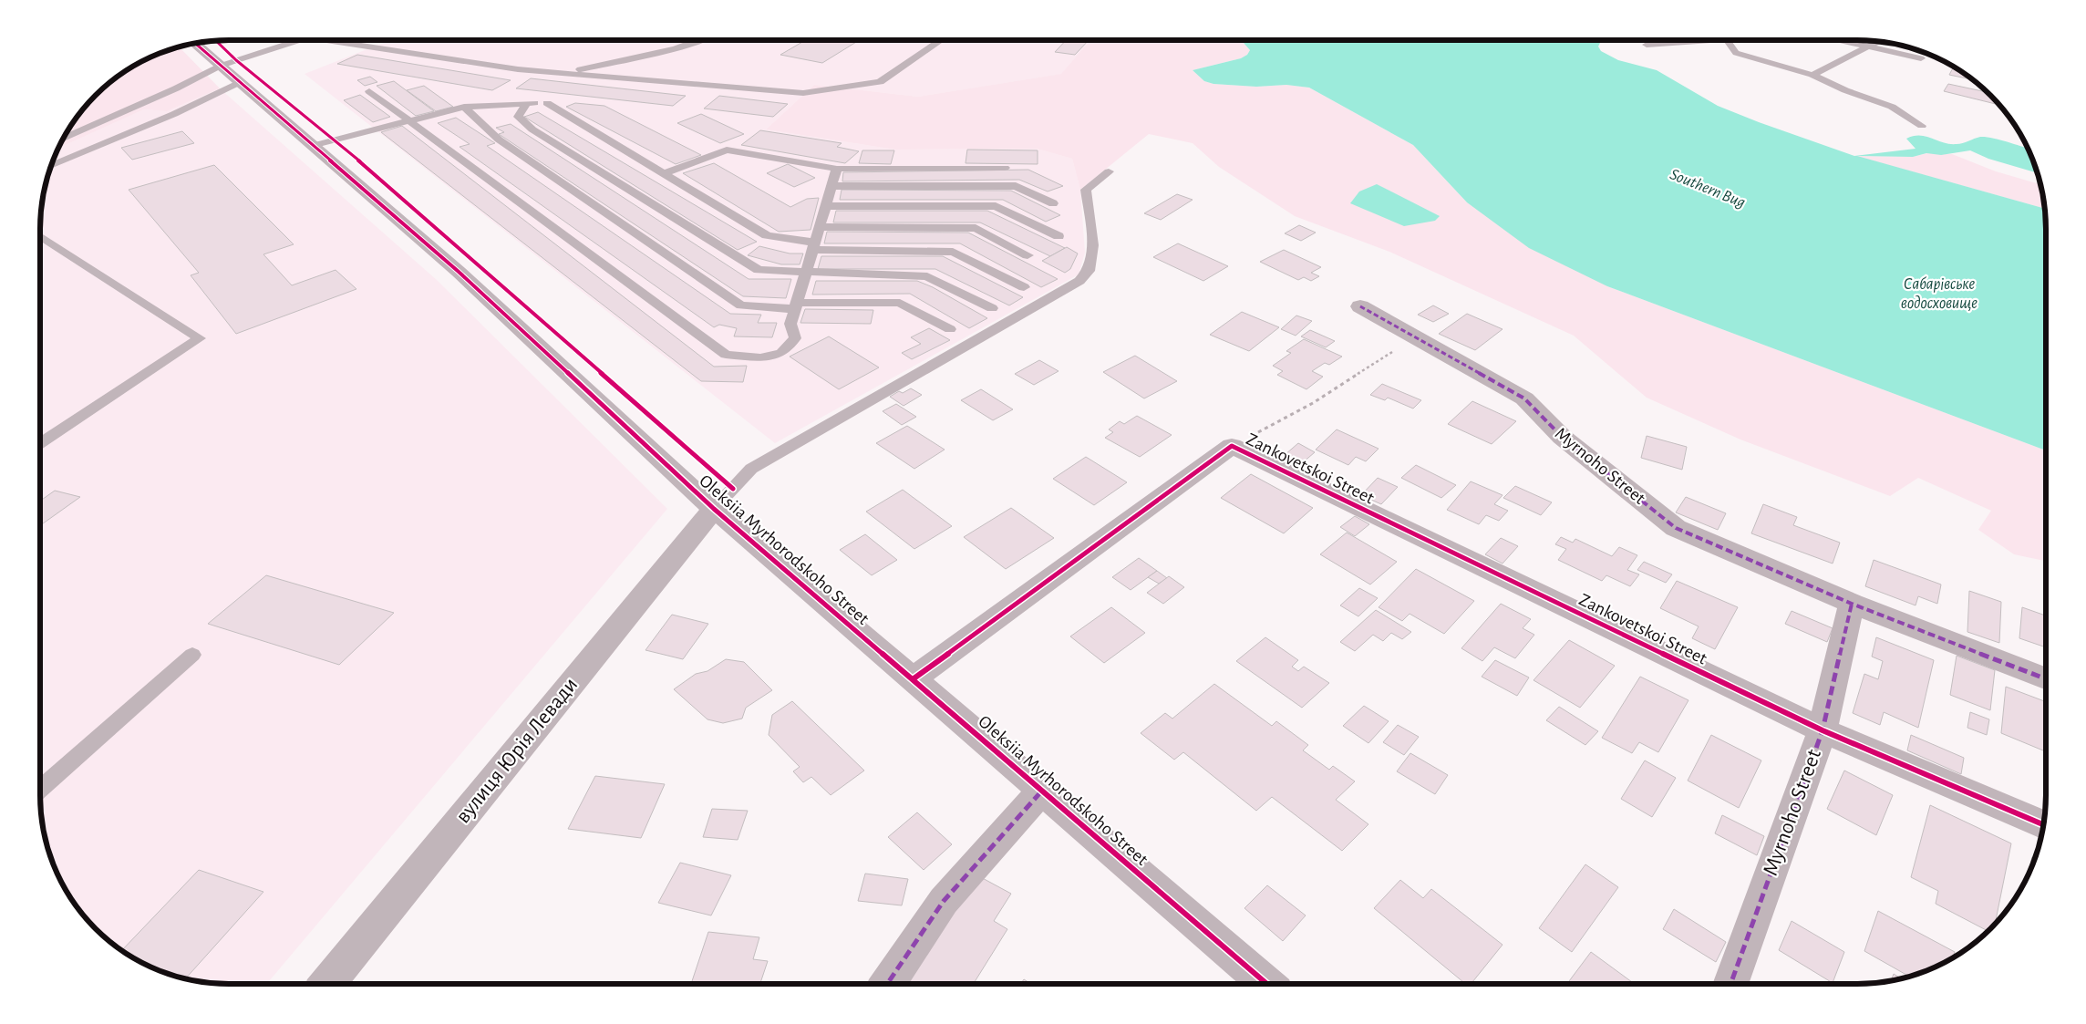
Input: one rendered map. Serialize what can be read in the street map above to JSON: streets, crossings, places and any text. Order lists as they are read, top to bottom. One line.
{"streets":{"street":["Myrnoho Street","Zankovetskoi Street","Oleksiia Myrhorodskoho Street","вулиця Юрія Левади"]},"crossings":[["Myrnoho Street","Zankovetskoi Street"],["Oleksiia Myrhorodskoho Street","вулиця Юрія Левади"]],"water":["Southern Bug","Сабарівське водосховище"]}
